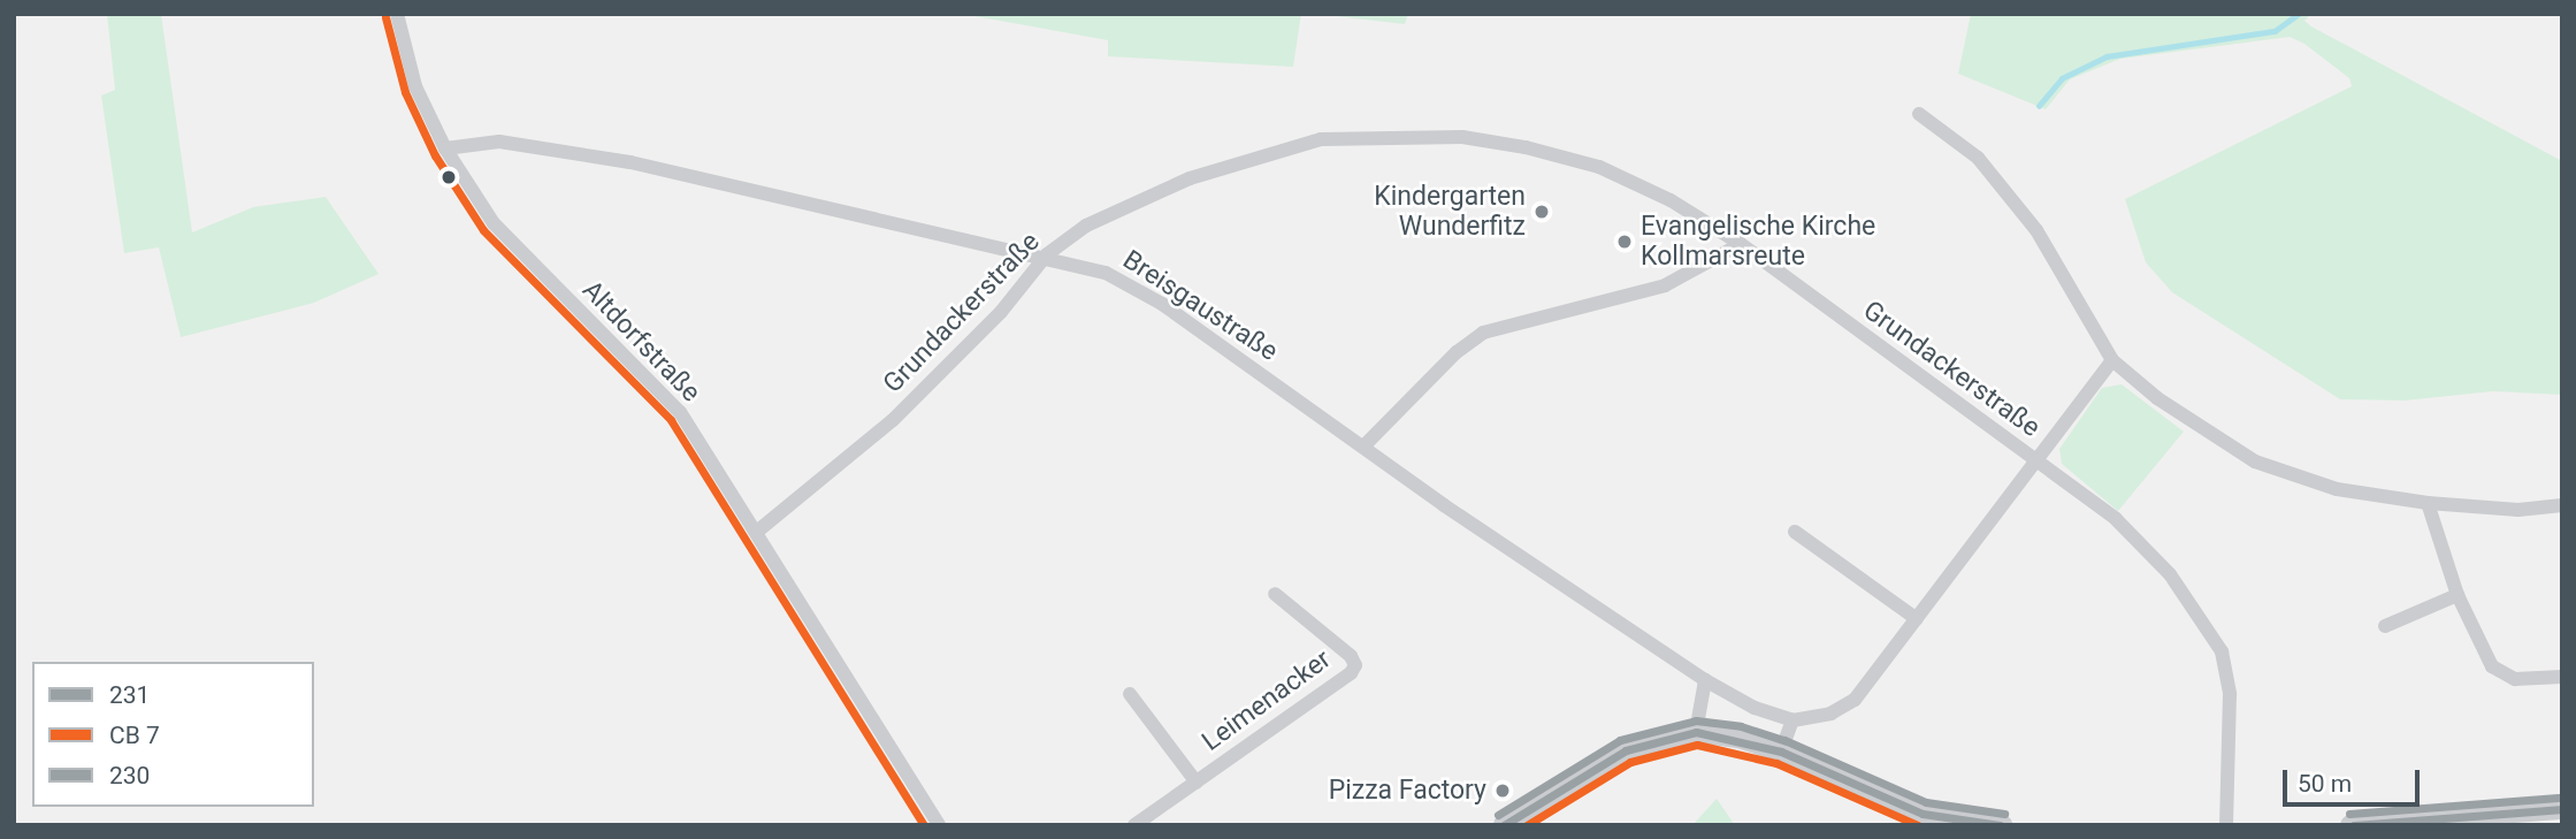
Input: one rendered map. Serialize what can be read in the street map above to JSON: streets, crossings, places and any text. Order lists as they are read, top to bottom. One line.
{"streets":{"street":["Breisgaustraße","Grundackerstraße","Altdorfstraße","Leimenacker"]},"crossings":[["Breisgaustraße","Grundackerstraße"],["Breisgaustraße","Altdorfstraße"],["Grundackerstraße","Altdorfstraße"]],"places":["Kindergarten Wunderfitz","Evangelische Kirche Kollmarsreute","Pizza Factory"],"lines":["transit line 230","transit line 231"],"legend":["231","CB 7","230"],"scale_bar":"50 m"}
